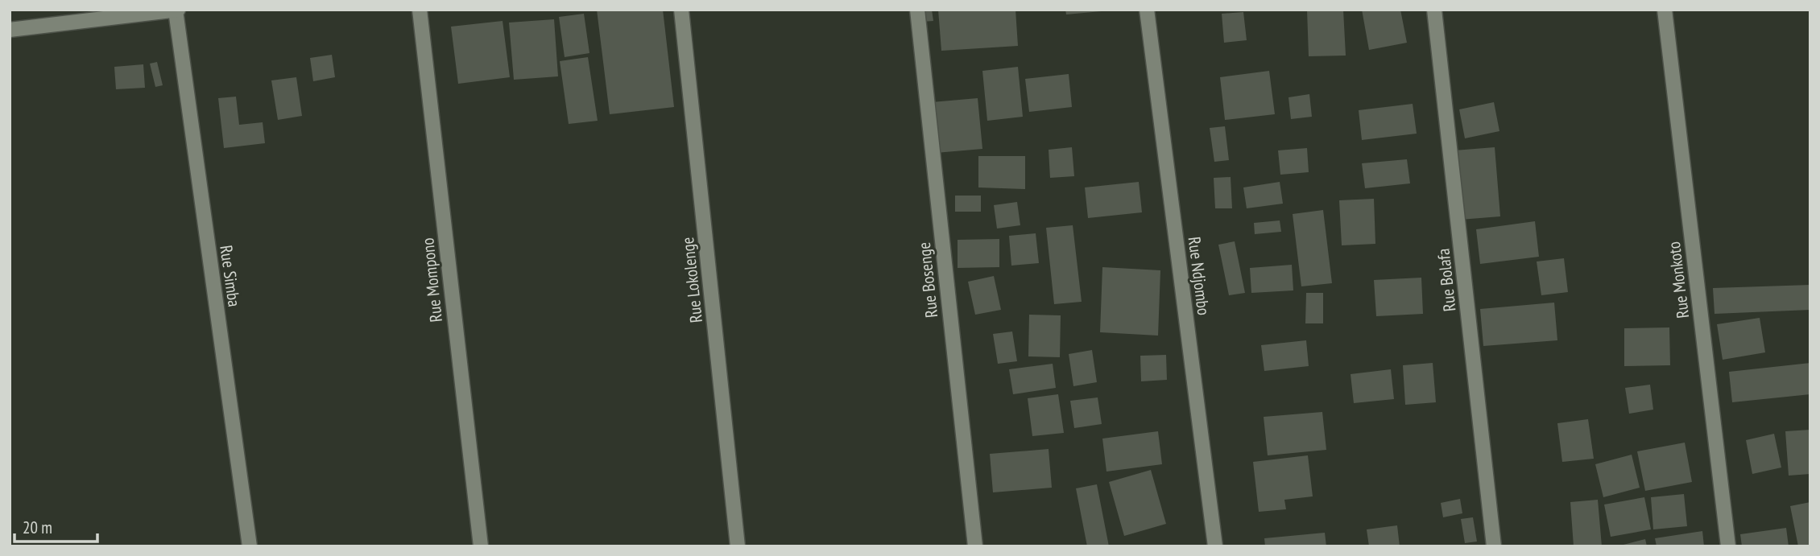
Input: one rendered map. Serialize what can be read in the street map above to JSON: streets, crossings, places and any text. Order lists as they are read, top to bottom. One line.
{"streets":{"street":["Rue Simba","Rue Ndjombo","Rue Mompono","Rue Lokolenge","Rue Bosenge","Rue Bolafa","Rue Monkoto"]},"scale_bar":"20 m"}
